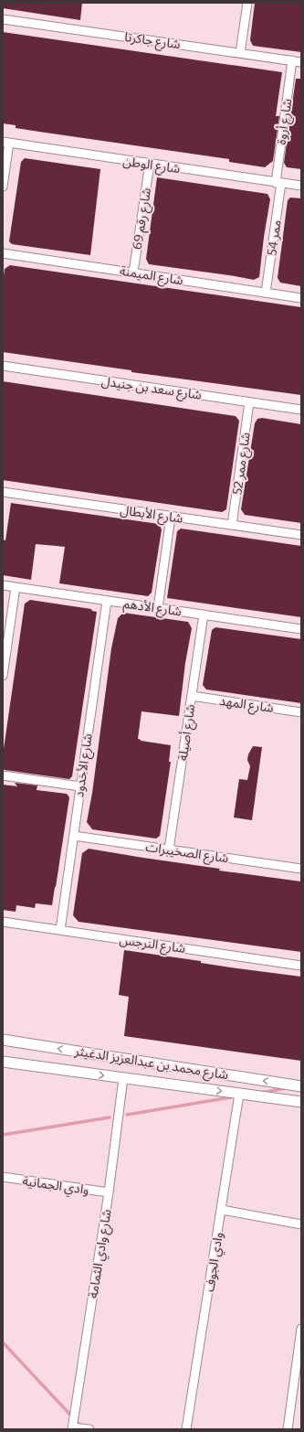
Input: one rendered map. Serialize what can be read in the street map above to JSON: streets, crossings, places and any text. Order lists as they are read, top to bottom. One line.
{"streets":{"street":["شارع جاكرتا","شارع أروة","شارع الوطن","شارع رقم 69","ممر 54","شارع الميمنة","شارع سعد بن جنيدل","شارع ممر 52","شارع الأبطال","شارع الأدهم","شارع المهد","شارع أصيلة","شارع الأخدود","شارع الصخيبرات","شارع النرجس","شارع محمد بن عبدالعزيز الدغيثر","وادي الجمانية","شارع وادي الثمامة","وادي الجوف"]},"crossings":[["شارع جاكرتا","شارع أروة"],["شارع أروة","شارع الوطن"],["شارع أروة","ممر 54"],["شارع الوطن","شارع رقم 69"],["شارع الوطن","ممر 54"],["شارع رقم 69","شارع الميمنة"],["ممر 54","شارع الميمنة"],["شارع سعد بن جنيدل","شارع ممر 52"],["شارع ممر 52","شارع الأبطال"],["شارع الأدهم","شارع أصيلة"],["شارع الأدهم","شارع الأخدود"],["شارع المهد","شارع أصيلة"],["شارع أصيلة","شارع الصخيبرات"],["شارع الأخدود","شارع الصخيبرات"],["شارع الأخدود","شارع النرجس"],["شارع محمد بن عبدالعزيز الدغيثر","شارع وادي الثمامة"],["شارع محمد بن عبدالعزيز الدغيثر","وادي الجوف"],["وادي الجمانية","شارع وادي الثمامة"]]}
